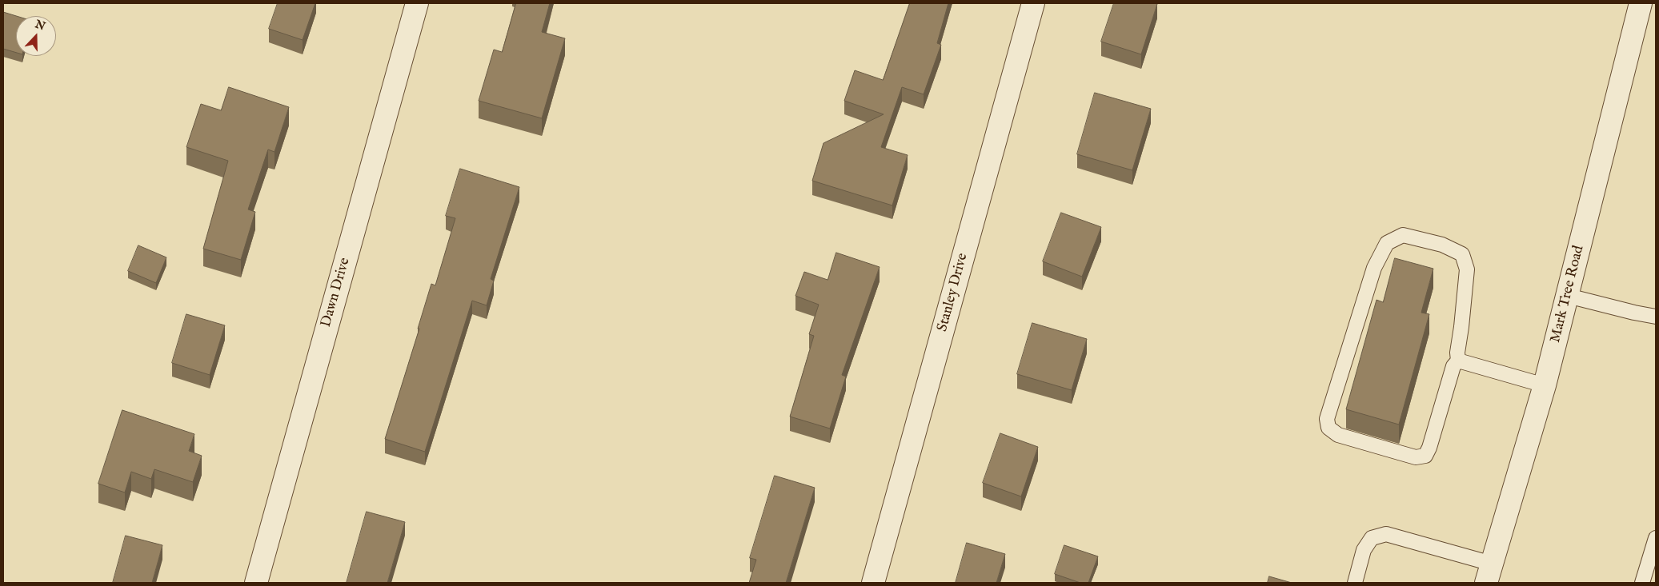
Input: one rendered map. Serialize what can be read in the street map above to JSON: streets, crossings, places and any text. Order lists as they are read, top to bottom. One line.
{"streets":{"street":["Dawn Drive","Stanley Drive","Mark Tree Road"]},"north":"top"}
